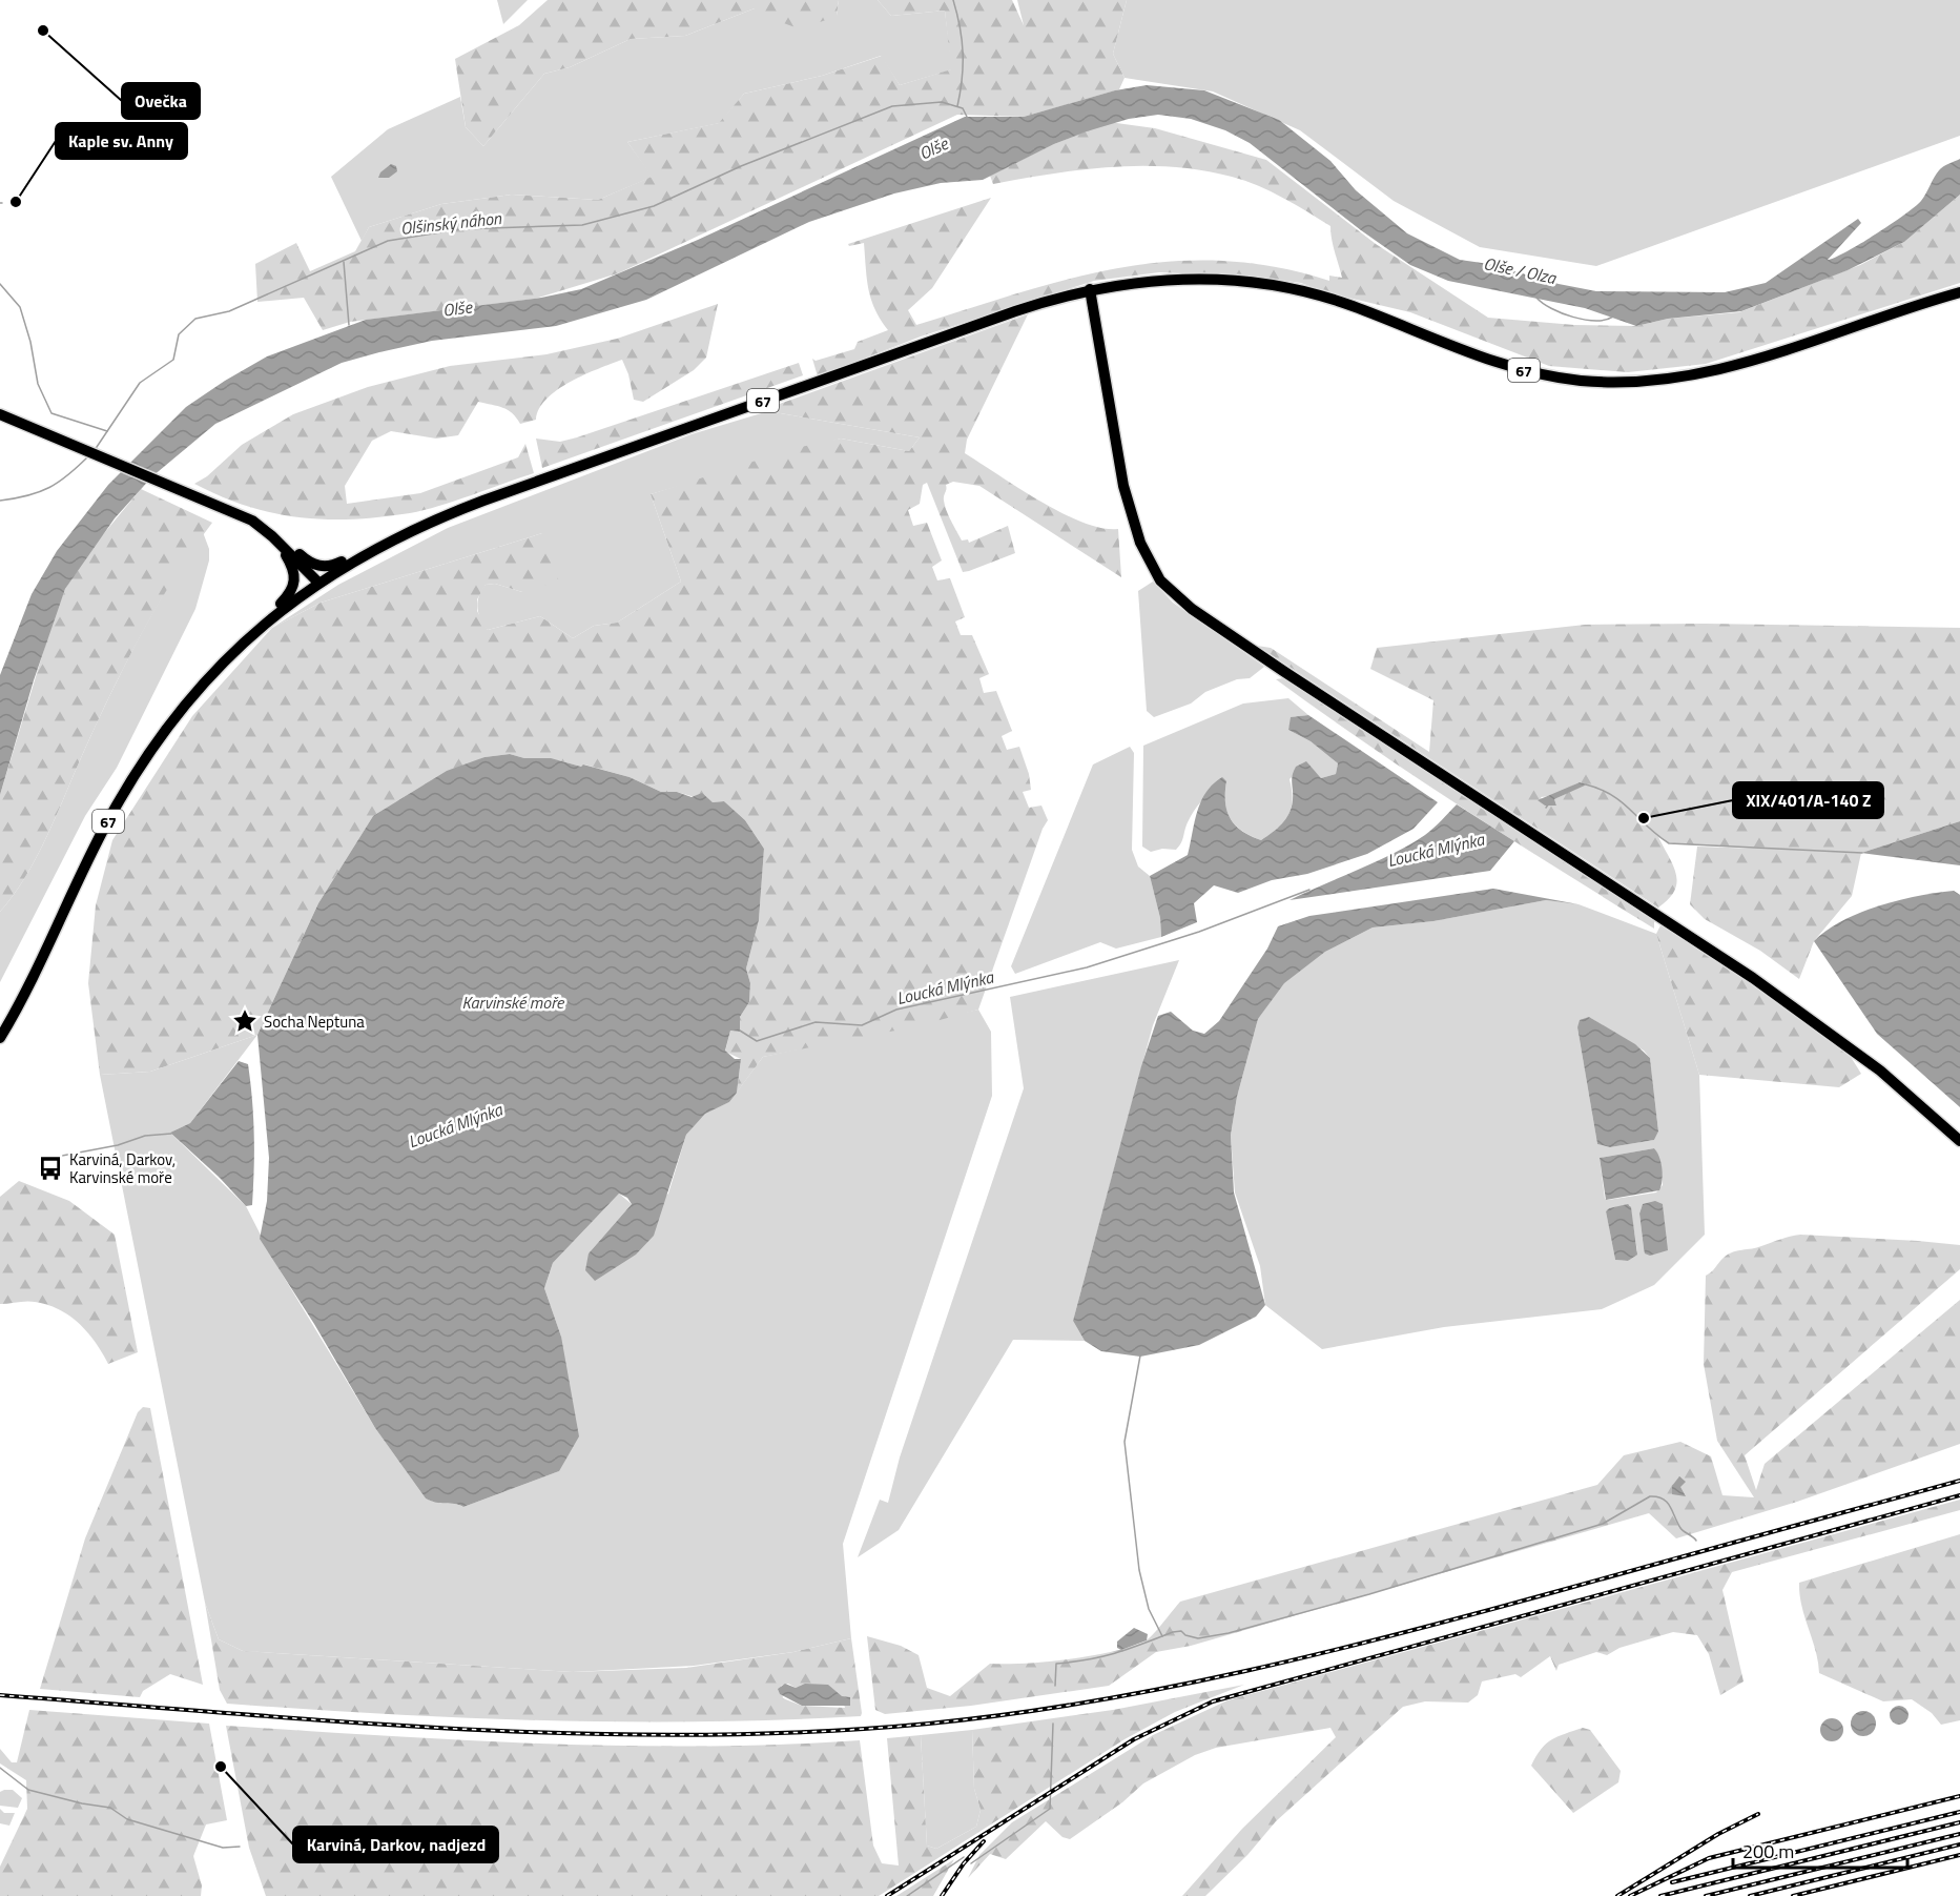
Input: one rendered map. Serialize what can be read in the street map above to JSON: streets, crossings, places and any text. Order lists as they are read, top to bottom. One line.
{"streets":{"main road":["67"]},"water":["Olše","Olšinský náhon","Olše / Olza","Loucká Mlýnka","Karvinské moře"],"places":{"other":["Ovečka","Kaple sv. Anny","XIX/401/A-140 Z","Karviná, Darkov, nadjezd"],"place":["Socha Neptuna"],"bus stop":["Karviná, Darkov, Karvinské moře"]},"scale_bar":"200 m"}
